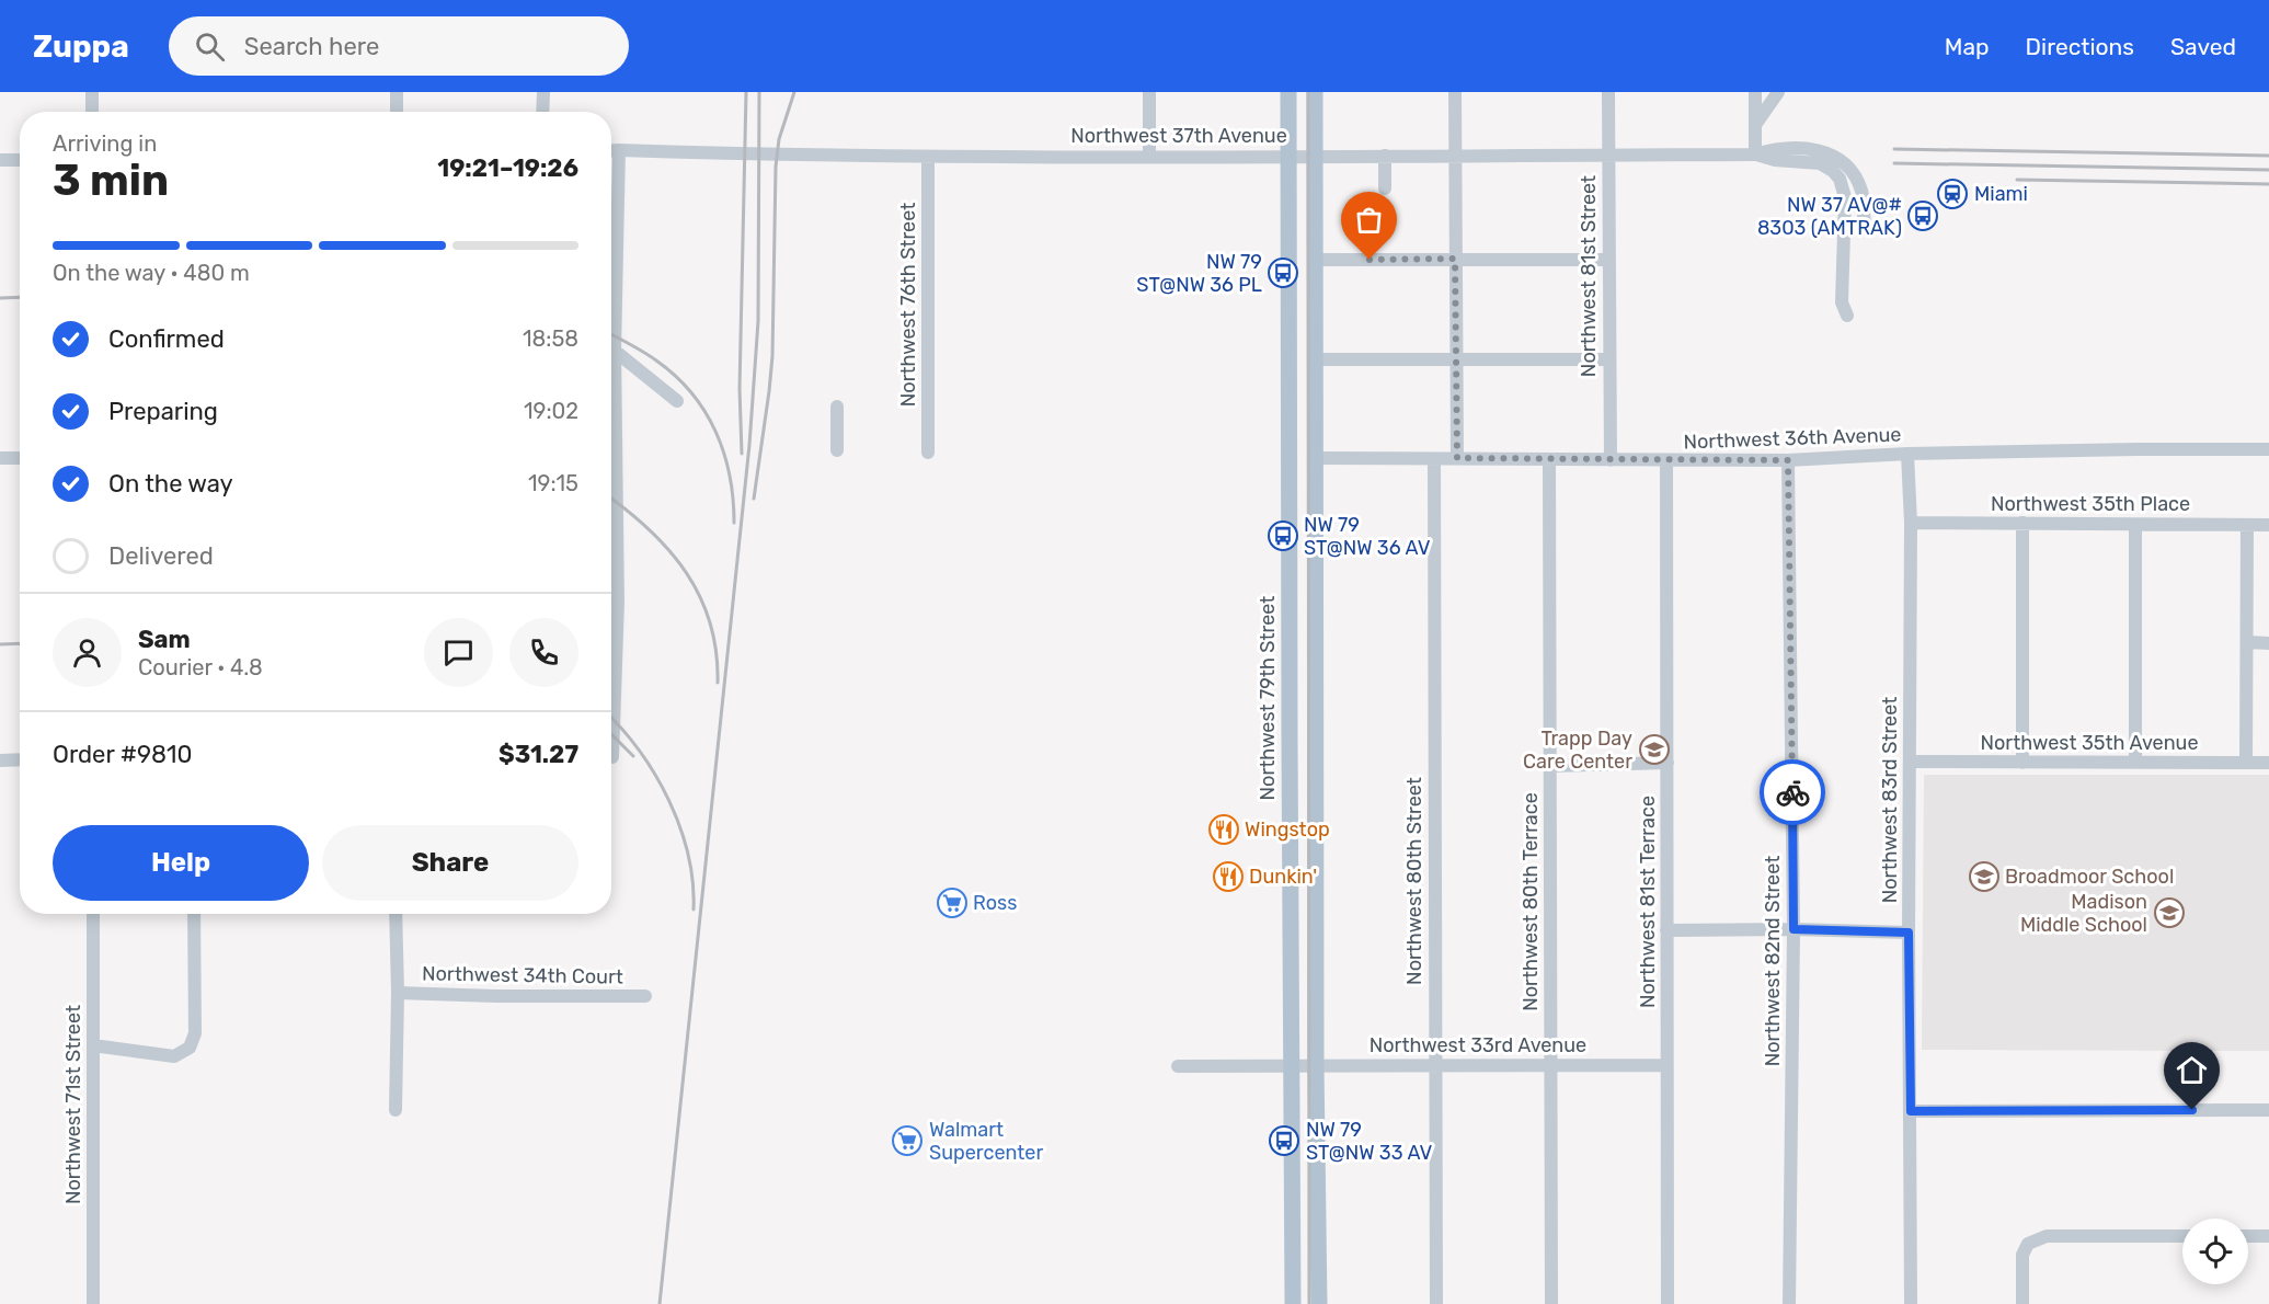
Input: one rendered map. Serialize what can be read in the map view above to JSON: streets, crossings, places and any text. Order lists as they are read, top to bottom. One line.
{"streets":{"main road":["Northwest 79th Street"],"street":["Northwest 37th Avenue","Northwest 81st Street","Northwest 76th Street","Northwest 36th Avenue","Northwest 35th Place","Northwest 35th Avenue","Northwest 83rd Street","Northwest 80th Street","Northwest 80th Terrace","Northwest 81st Terrace","Northwest 82nd Street","Northwest 34th Court","Northwest 33rd Avenue","Northwest 71st Street"]},"crossings":[["Northwest 37th Avenue","Northwest 81st Street"],["Northwest 37th Avenue","Northwest 76th Street"],["Northwest 37th Avenue","Northwest 79th Street"],["Northwest 81st Street","Northwest 36th Avenue"],["Northwest 36th Avenue","Northwest 83rd Street"],["Northwest 36th Avenue","Northwest 80th Street"],["Northwest 36th Avenue","Northwest 80th Terrace"],["Northwest 36th Avenue","Northwest 81st Terrace"],["Northwest 36th Avenue","Northwest 82nd Street"],["Northwest 35th Place","Northwest 83rd Street"],["Northwest 79th Street","Northwest 33rd Avenue"],["Northwest 35th Avenue","Northwest 83rd Street"],["Northwest 80th Street","Northwest 33rd Avenue"],["Northwest 80th Terrace","Northwest 33rd Avenue"],["Northwest 81st Terrace","Northwest 33rd Avenue"]],"places":{"station":["Miami"],"bus stop":["NW 37 AV@# 8303 (AMTRAK)","NW 79 ST@NW 36 PL","NW 79 ST@NW 36 AV","NW 79 ST@NW 33 AV"],"school or university":["Trapp Day Care Center","Broadmoor School","Madison Middle School"],"restaurant":["Wingstop","Dunkin'"],"supermarket":["Ross","Walmart Supercenter"]},"page":{"header":"Zuppa","search":"Search here","nav":["Map","Directions","Saved"],"heading":["3 min","Arriving in","19:21–19:26"],"panel":["Sam","Courier · 4.8","Order #9810","$31.27"],"bar":"On the way · 480 m","list":[["Confirmed","18:58"],["Preparing","19:02"],["On the way","19:15"],"Delivered"],"buttons":["Help","Share"]}}
